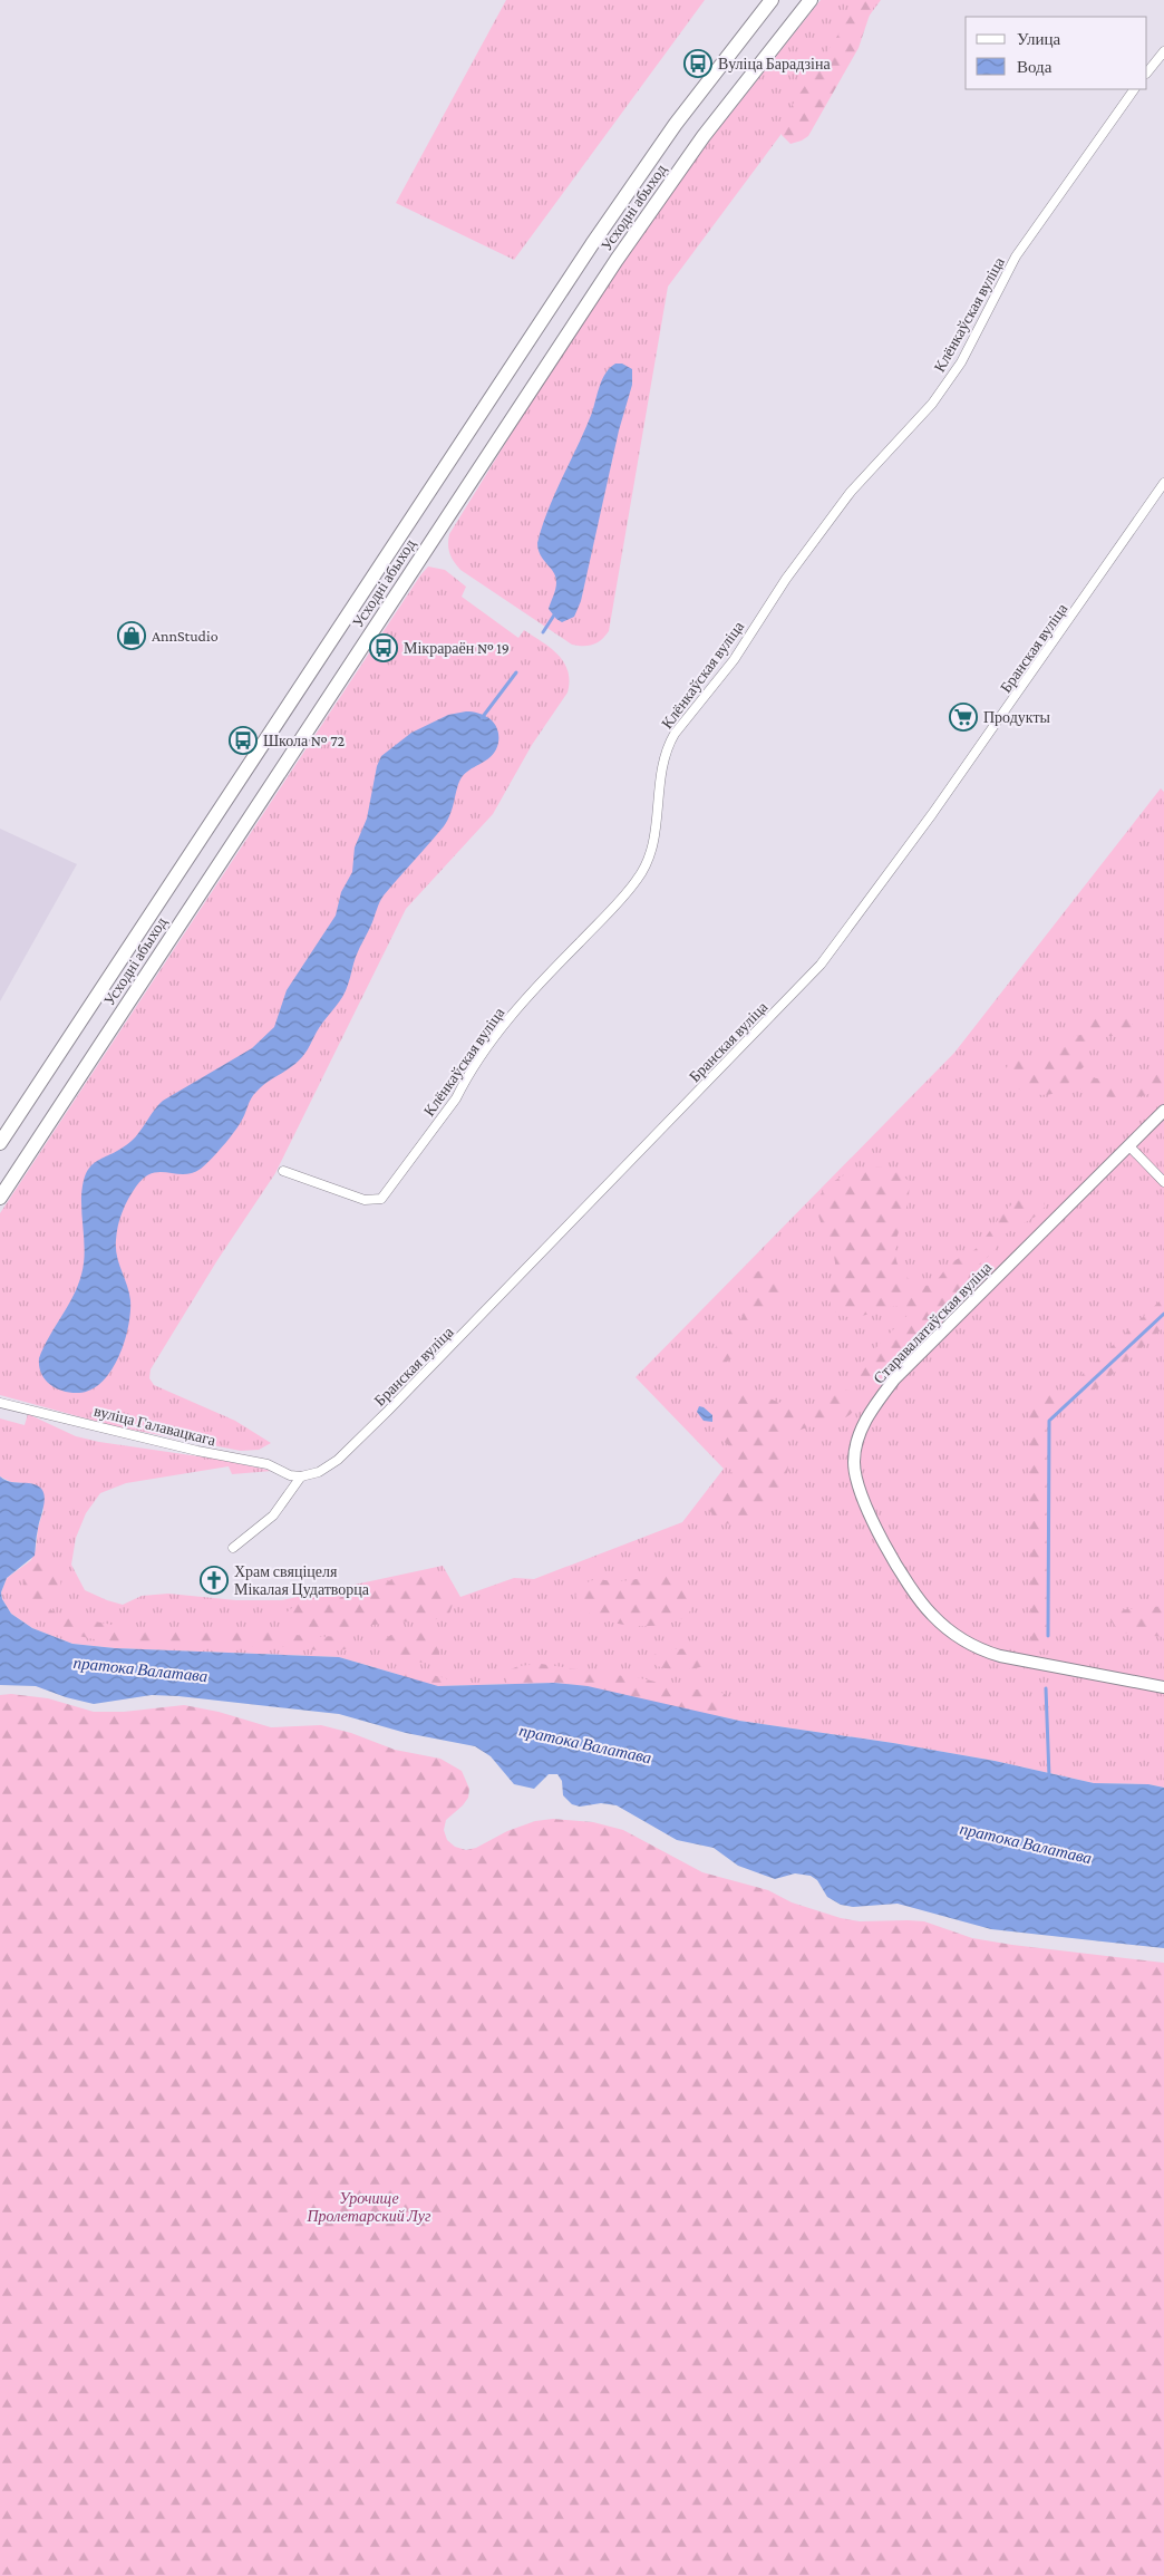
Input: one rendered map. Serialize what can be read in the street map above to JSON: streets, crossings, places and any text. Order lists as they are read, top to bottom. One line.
{"streets":{"main road":["Усходні абыход"],"street":["Клёнкаўская вуліца","Бранская вуліца","Старавалатаўская вуліца","вуліца Галавацкага"]},"crossings":[["Бранская вуліца","вуліца Галавацкага"]],"water":["пратока Валатава"],"parks":["Урочище Пролетарский Луг"],"places":{"bus stop":["Вуліца Барадзіна","Мікрараён № 19","Школа № 72"],"shop":["AnnStudio"],"supermarket":["Продукты"],"church":["Храм свяціцеля Мікалая Цудатворца"]},"legend":["Улица","Вода"]}
